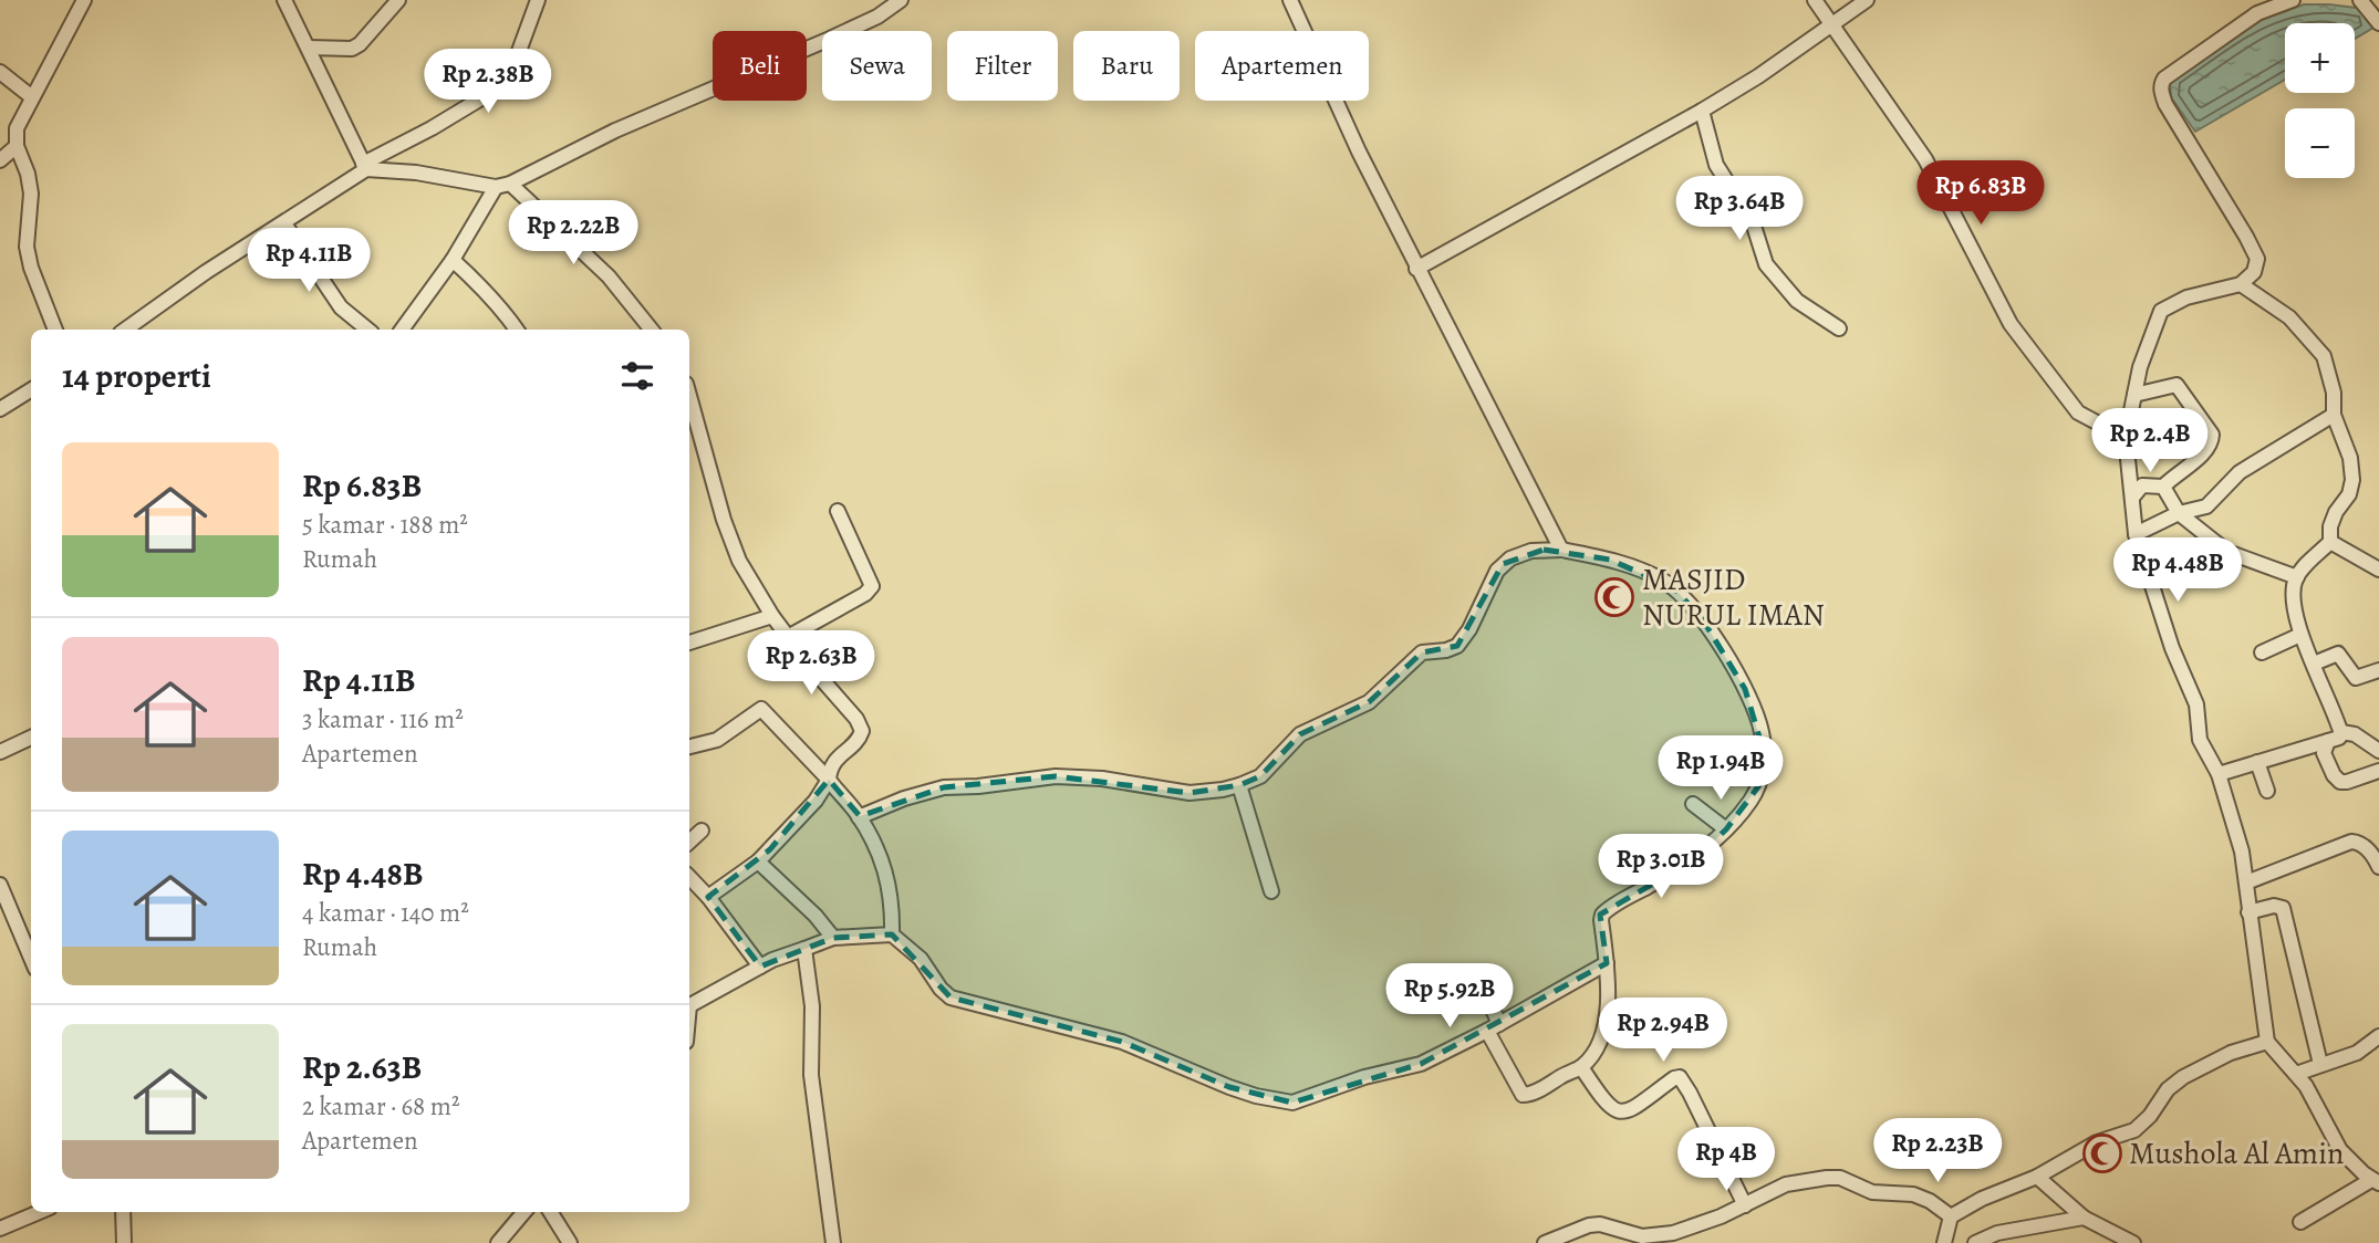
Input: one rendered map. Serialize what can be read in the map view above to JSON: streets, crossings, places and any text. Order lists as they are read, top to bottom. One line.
{"places":{"mosque":["MASJID NURUL IMAN","Mushola Al Amin"]},"page":{"map_buttons":["+","−"],"chip":["Beli","Sewa","Filter","Baru","Apartemen"],"price":["Rp 2.38B","Rp 6.83B","Rp 3.64B","Rp 2.22B","Rp 4.11B","Rp 2.4B","Rp 4.48B","Rp 2.63B","Rp 1.94B","Rp 3.01B","Rp 5.92B","Rp 2.94B","Rp 2.23B","Rp 4B"],"heading":"14 properti","list":[{"name":"Rp 6.83B","note":"5 kamar · 188 m² · Rumah"},{"name":"Rp 4.11B","note":"3 kamar · 116 m² · Apartemen"},{"name":"Rp 4.48B","note":"4 kamar · 140 m² · Rumah"},{"name":"Rp 2.63B","note":"2 kamar · 68 m² · Apartemen"}]}}
